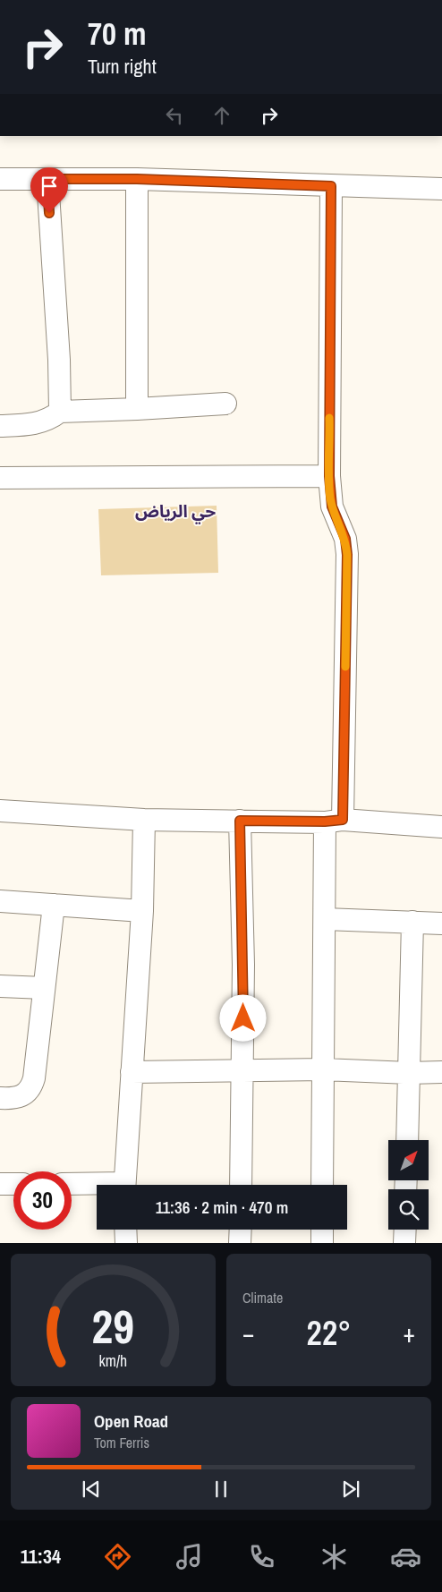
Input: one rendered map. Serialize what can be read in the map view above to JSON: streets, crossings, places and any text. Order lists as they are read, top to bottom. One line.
{"districts":["حي الرياض"],"north":"top right","page":{"turn":["70 m","Turn right"],"limit":"30","trip":"11:36 · 2 min · 470 m","tile":"Climate","heat":["−","22°","+"],"song":["Open Road","Tom Ferris"],"tabs":"11:34","gauge":["29","km/h"]}}
